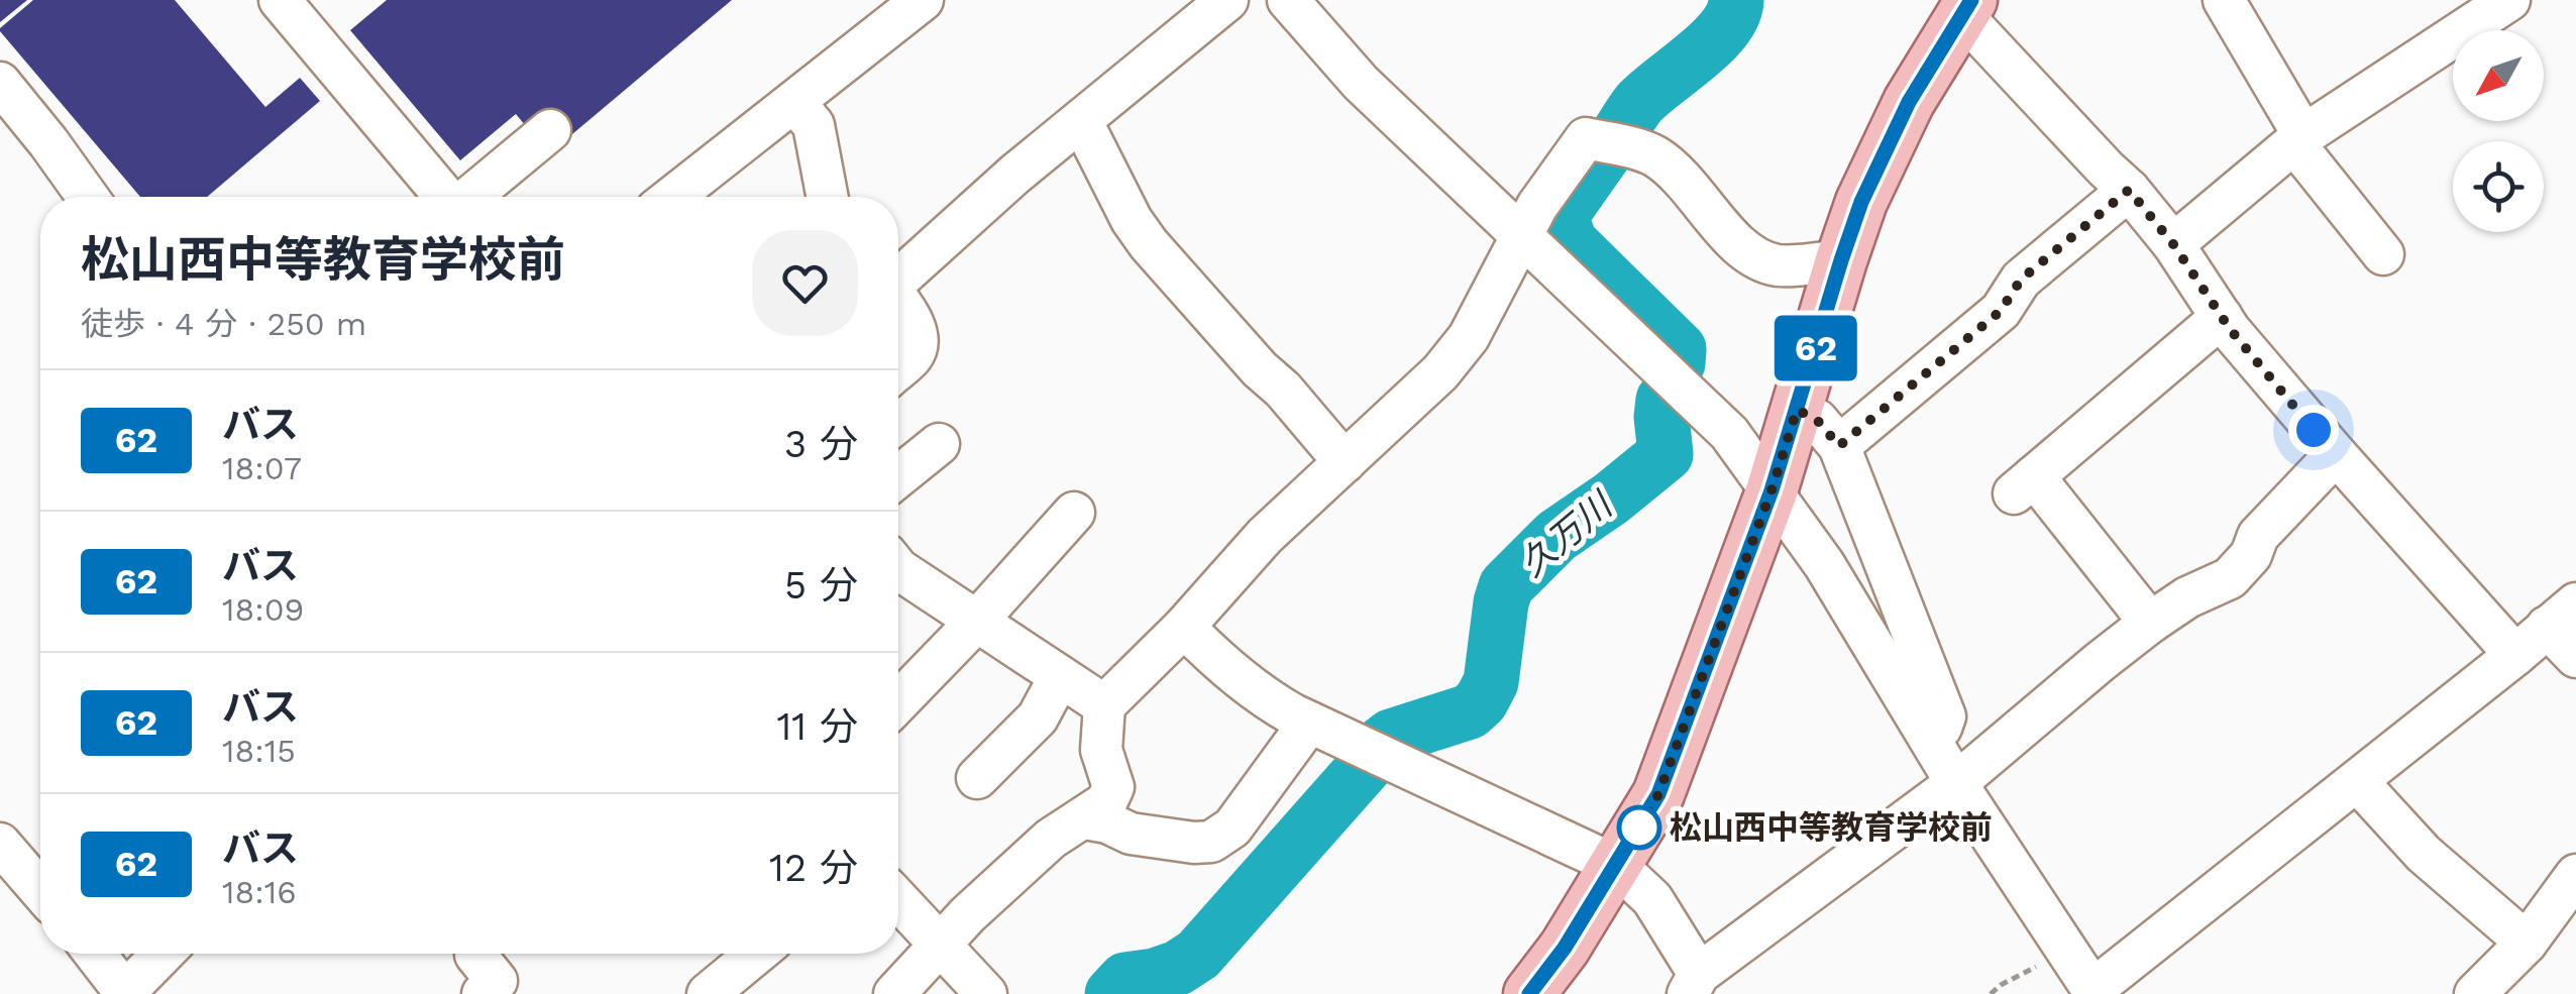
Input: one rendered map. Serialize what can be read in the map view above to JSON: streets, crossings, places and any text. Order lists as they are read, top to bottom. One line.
{"water":["久万川"],"places":["松山西中等教育学校前"],"lines":["bus line 62"],"north":"bottom left","page":{"on_map":"62","heading":["松山西中等教育学校前","徒歩 · 4 分 · 250 m"],"list":[{"mark":"62","name":"バス","note":"18:07","value":"3 分"},{"mark":"62","name":"バス","note":"18:09","value":"5 分"},{"mark":"62","name":"バス","note":"18:15","value":"11 分"},{"mark":"62","name":"バス","note":"18:16","value":"12 分"}]}}
